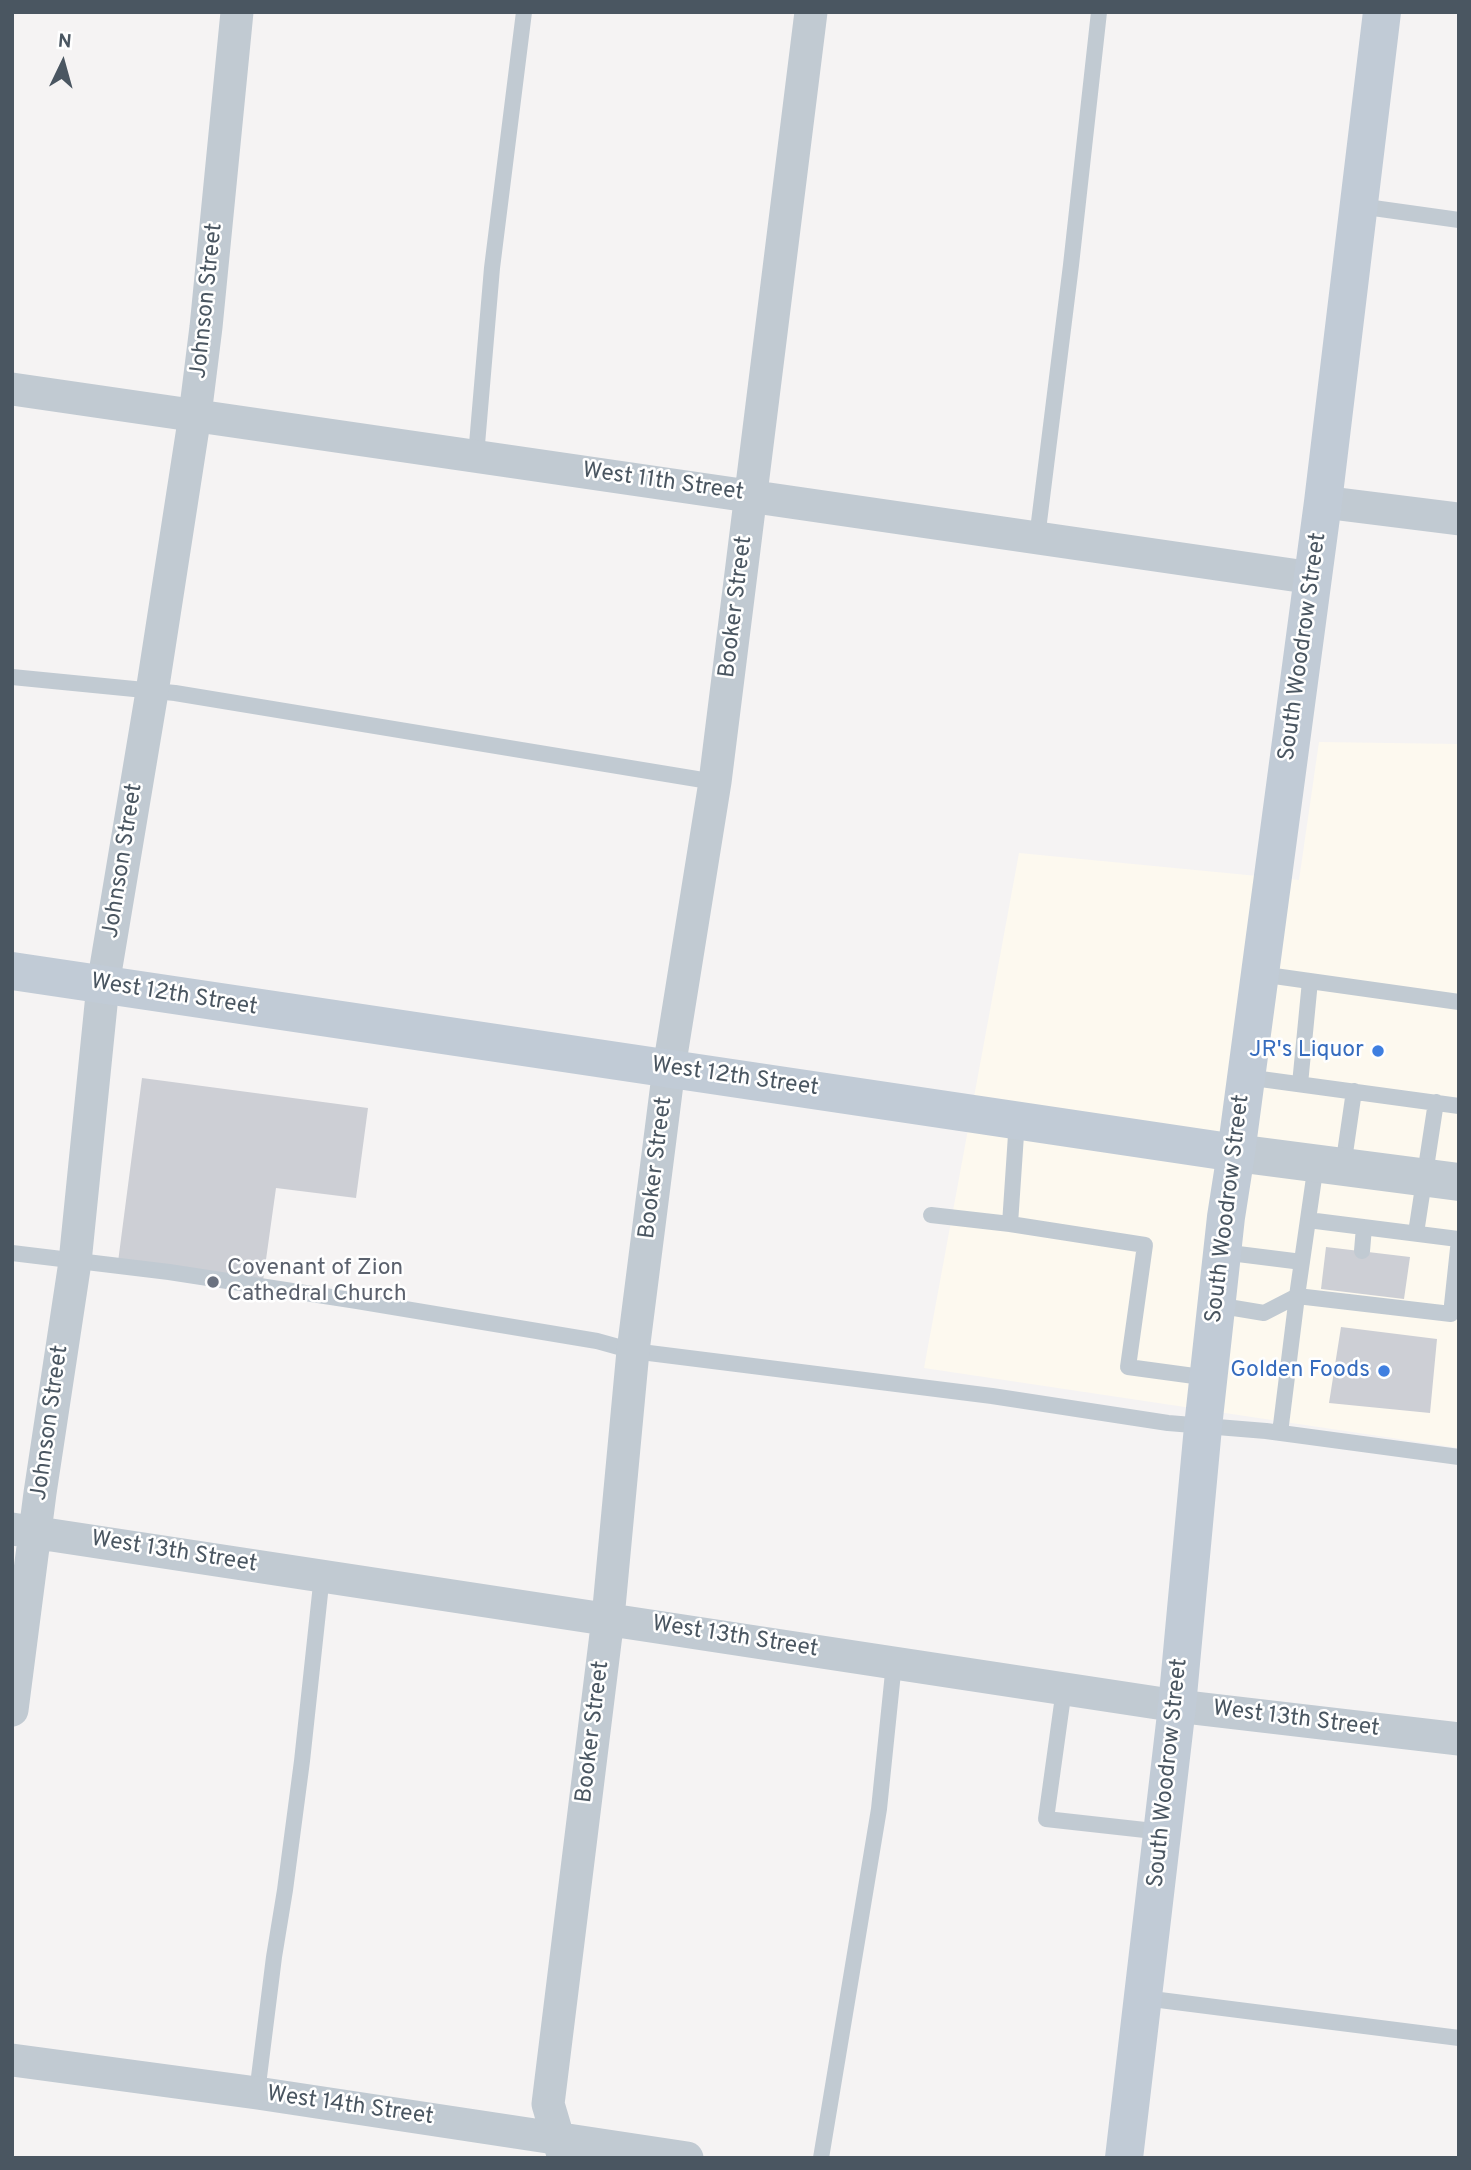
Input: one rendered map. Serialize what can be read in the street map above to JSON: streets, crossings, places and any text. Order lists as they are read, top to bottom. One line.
{"streets":{"main road":["South Woodrow Street","West 12th Street"],"street":["Johnson Street","West 11th Street","Booker Street","West 13th Street","West 14th Street"]},"crossings":[["Johnson Street","West 11th Street"],["Johnson Street","West 12th Street"],["Johnson Street","West 13th Street"],["West 11th Street","Booker Street"],["West 11th Street","South Woodrow Street"],["Booker Street","West 12th Street"],["Booker Street","West 13th Street"],["Booker Street","West 14th Street"],["South Woodrow Street","West 12th Street"],["South Woodrow Street","West 13th Street"]],"places":["JR's Liquor","Covenant of Zion Cathedral Church","Golden Foods"],"north":"top"}
